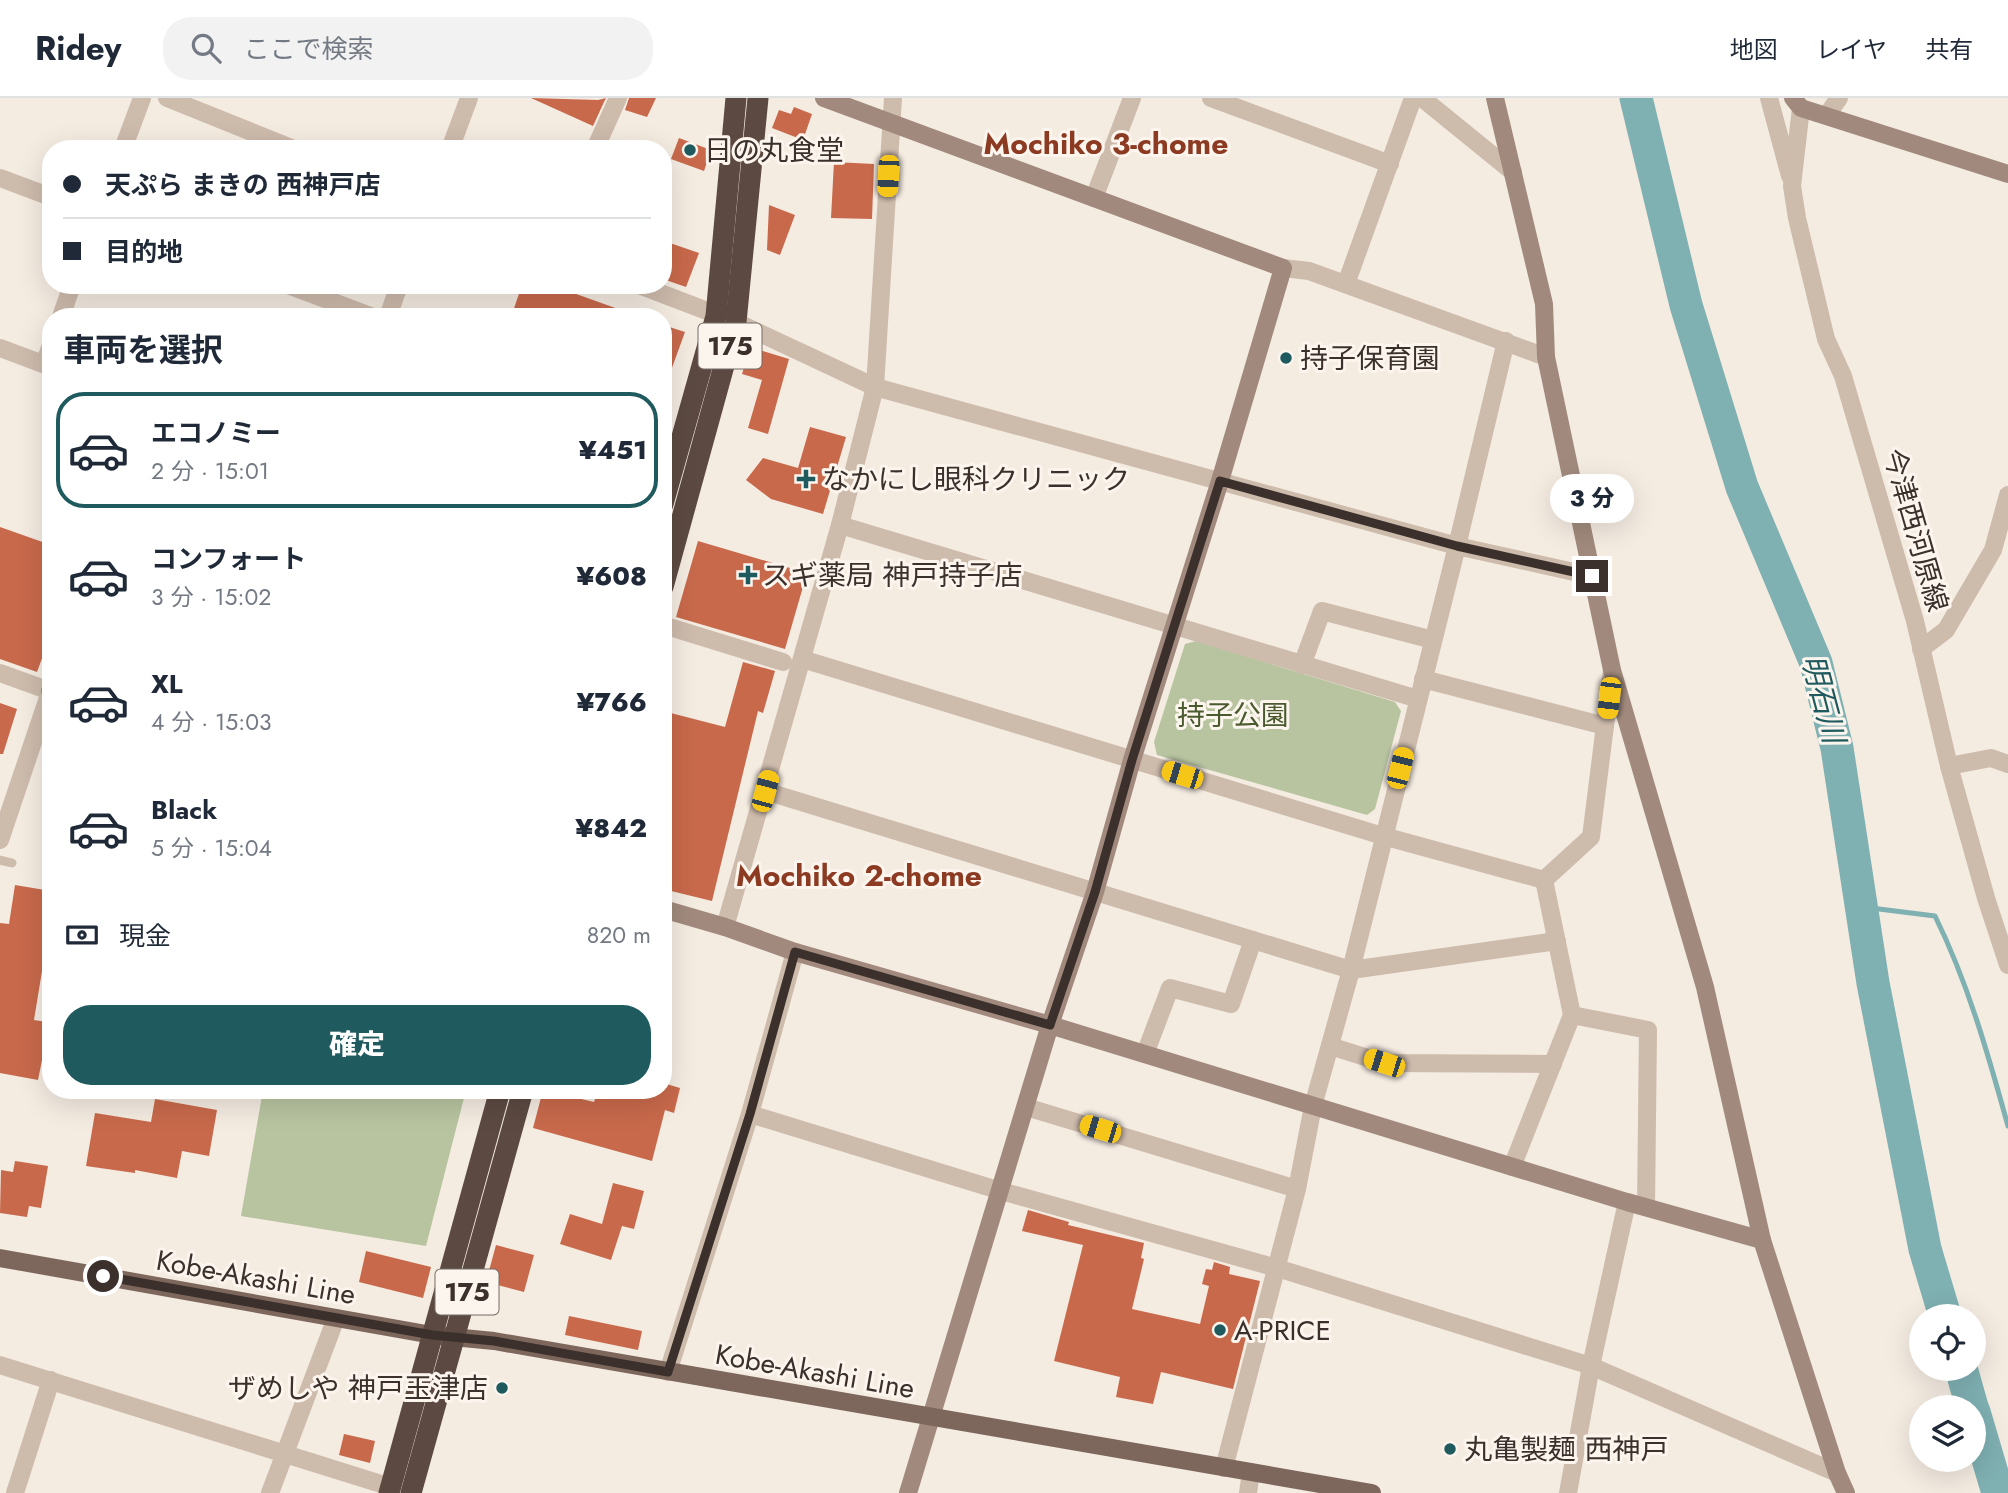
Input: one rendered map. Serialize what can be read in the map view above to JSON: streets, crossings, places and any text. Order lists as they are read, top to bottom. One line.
{"streets":{"highway":["175"],"main road":["Kobe-Akashi Line"],"street":["今津西河原線"]},"crossings":[["175","Kobe-Akashi Line"]],"districts":["Mochiko 3-chome","Mochiko 2-chome"],"water":["明石川"],"parks":["持子公園"],"places":{"other":["日の丸食堂","持子保育園","A-PRICE","ザめしや 神戸玉津店","丸亀製麺 西神戸"],"health":["なかにし眼科クリニック","スギ薬局 神戸持子店"]},"page":{"header":"Ridey","search":"ここで検索","nav":["地図","レイヤ","共有"],"banner":["天ぷら まきの 西神戸店","目的地"],"heading":"車両を選択","list":[{"name":"エコノミー","note":"2 分 · 15:01","value":"¥451"},{"name":"コンフォート","note":"3 分 · 15:02","value":"¥608"},{"name":"XL","note":"4 分 · 15:03","value":"¥766"},{"name":"Black","note":"5 分 · 15:04","value":"¥842"}],"bubble":"3 分","pay":["現金","820 m"],"buttons":"確定"}}
